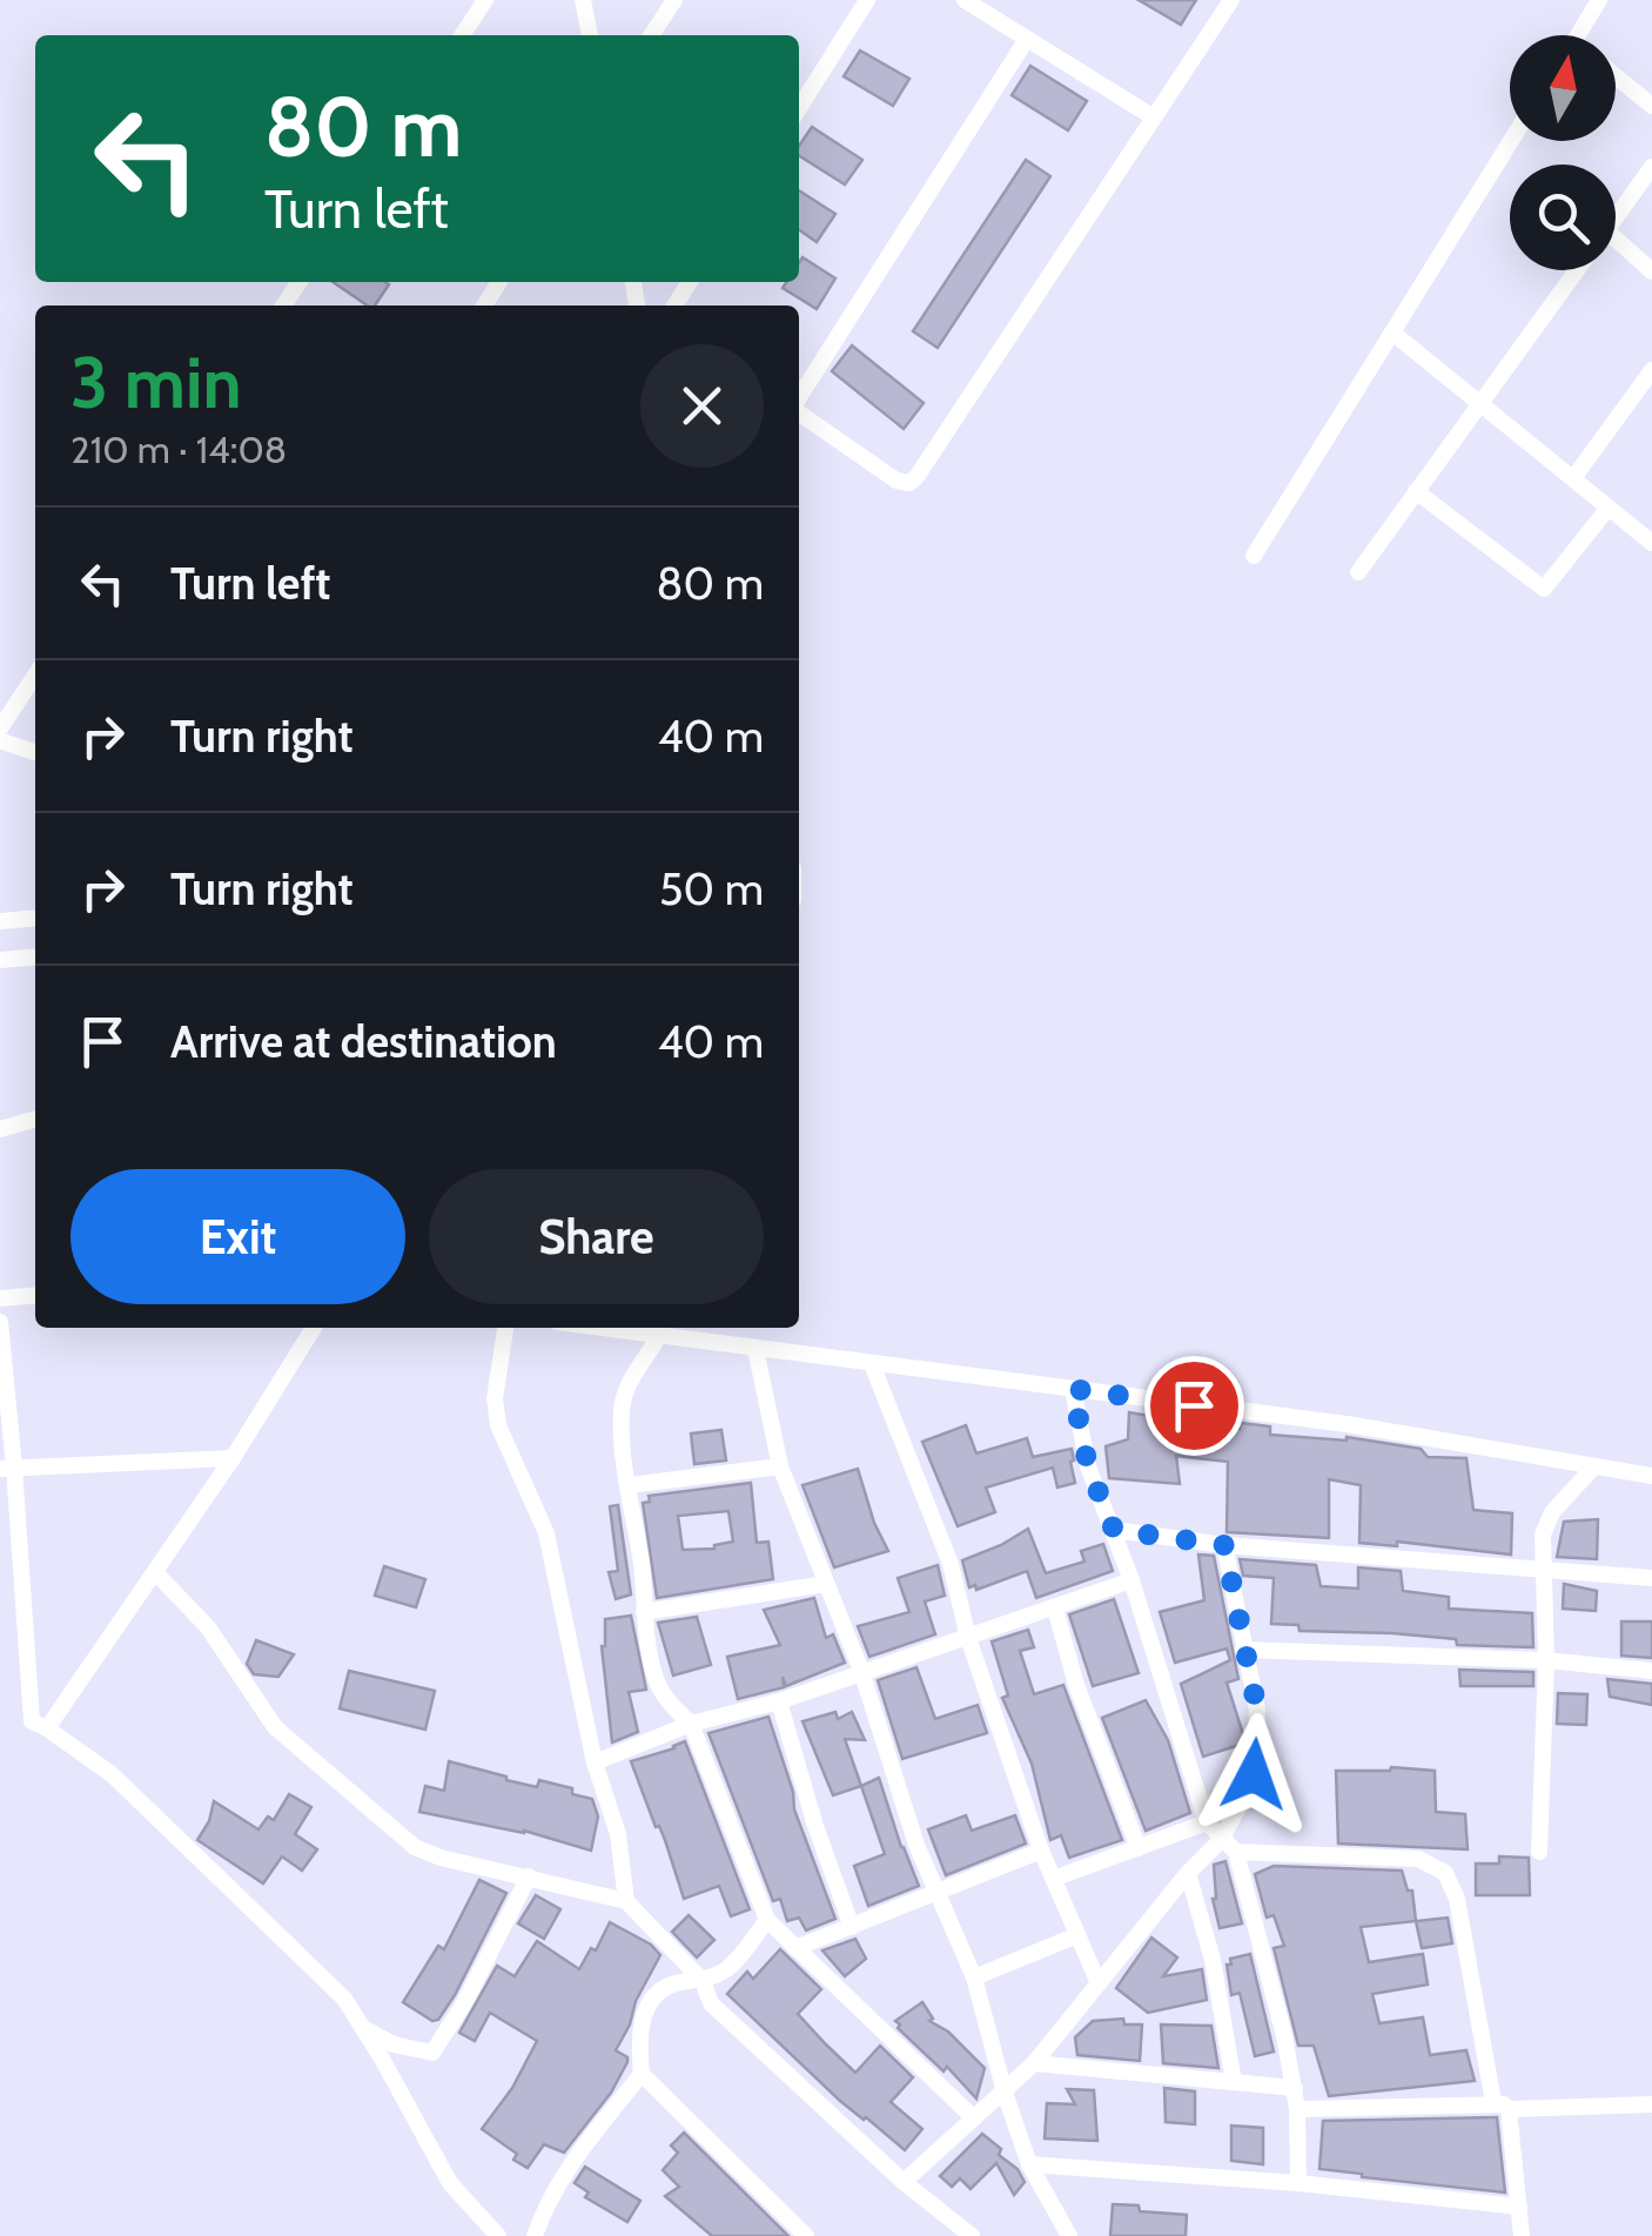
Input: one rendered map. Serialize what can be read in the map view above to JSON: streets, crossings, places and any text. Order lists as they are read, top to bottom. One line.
{"north":"top","page":{"turn":["80 m","Turn left"],"heading":["3 min","210 m · 14:08"],"list":[{"name":"Turn left","value":"80 m"},{"name":"Turn right","value":"40 m"},{"name":"Turn right","value":"50 m"},{"name":"Arrive at destination","value":"40 m"}],"buttons":["Exit","Share"]}}
